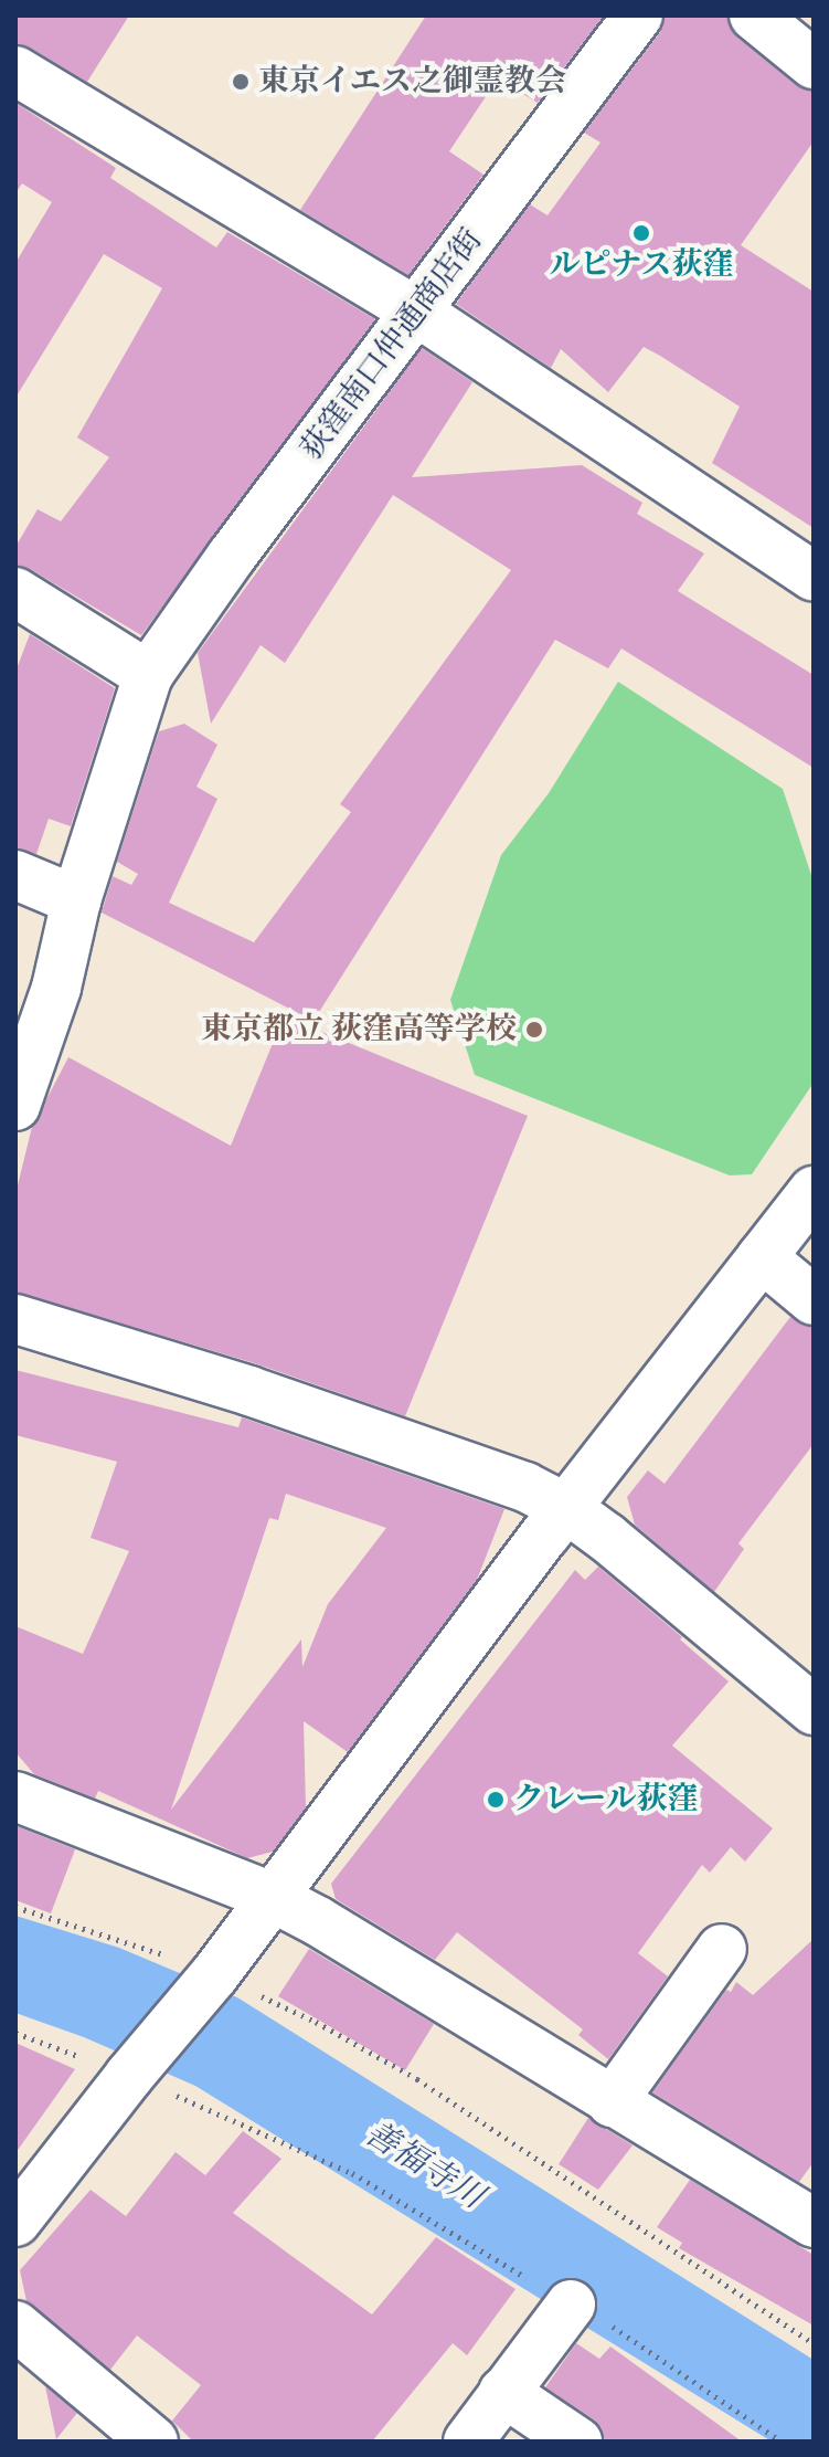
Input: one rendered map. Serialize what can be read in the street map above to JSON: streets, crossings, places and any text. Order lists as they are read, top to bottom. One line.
{"streets":{"street":["荻窪南口仲通商店街"]},"water":["善福寺川"],"places":["東京イエス之御霊教会","ルピナス荻窪","東京都立 荻窪高等学校","クレール荻窪"]}
